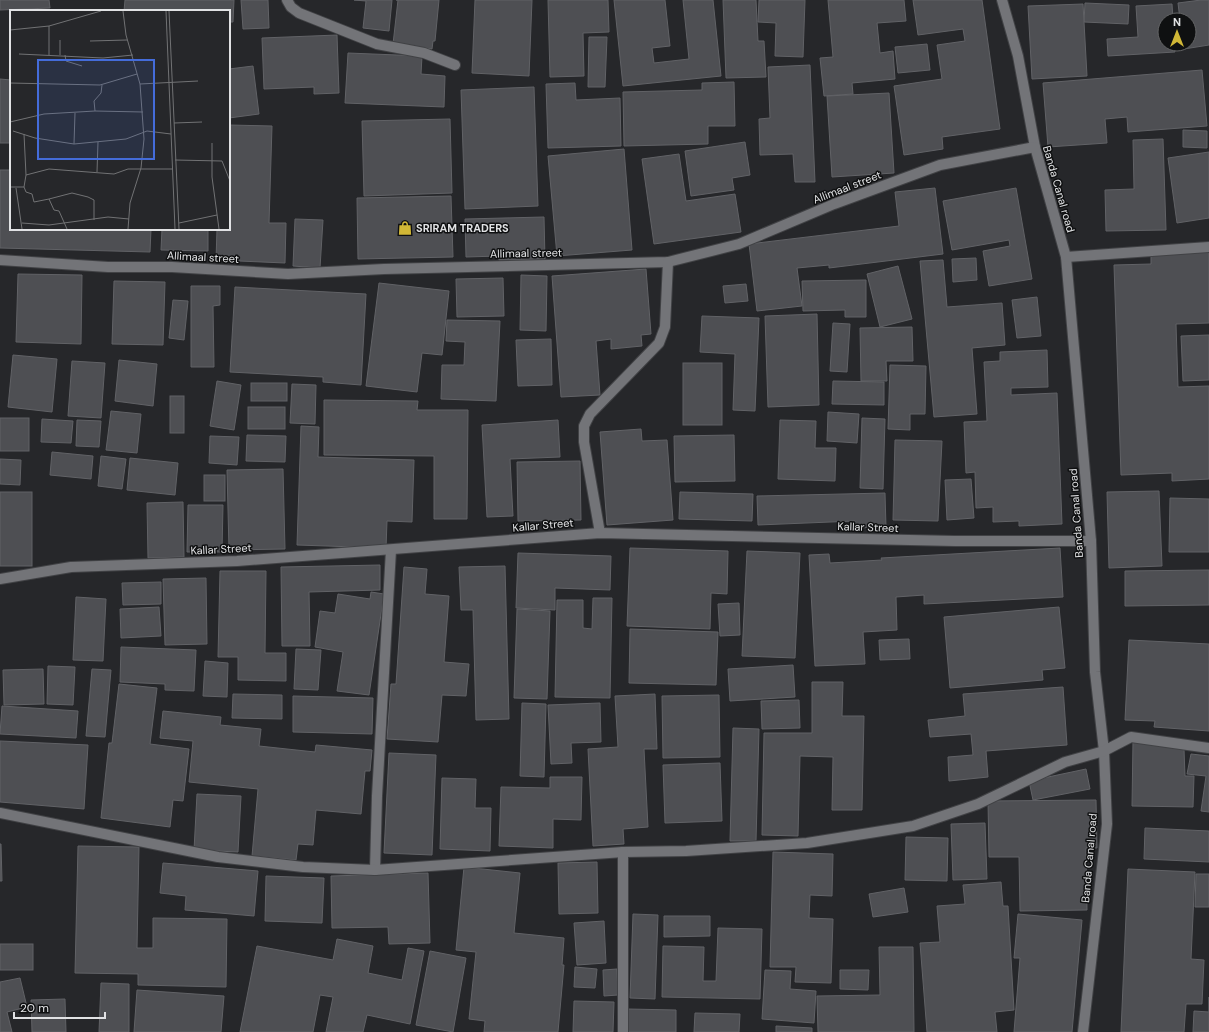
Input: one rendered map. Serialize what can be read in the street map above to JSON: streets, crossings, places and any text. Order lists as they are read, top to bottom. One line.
{"streets":{"street":["Allimaal street","Banda Canal road","Kallar Street"]},"crossings":[["Allimaal street","Banda Canal road"],["Banda Canal road","Kallar Street"]],"places":{"shop":["SRIRAM TRADERS"]},"scale_bar":"20 m","north":"top"}
